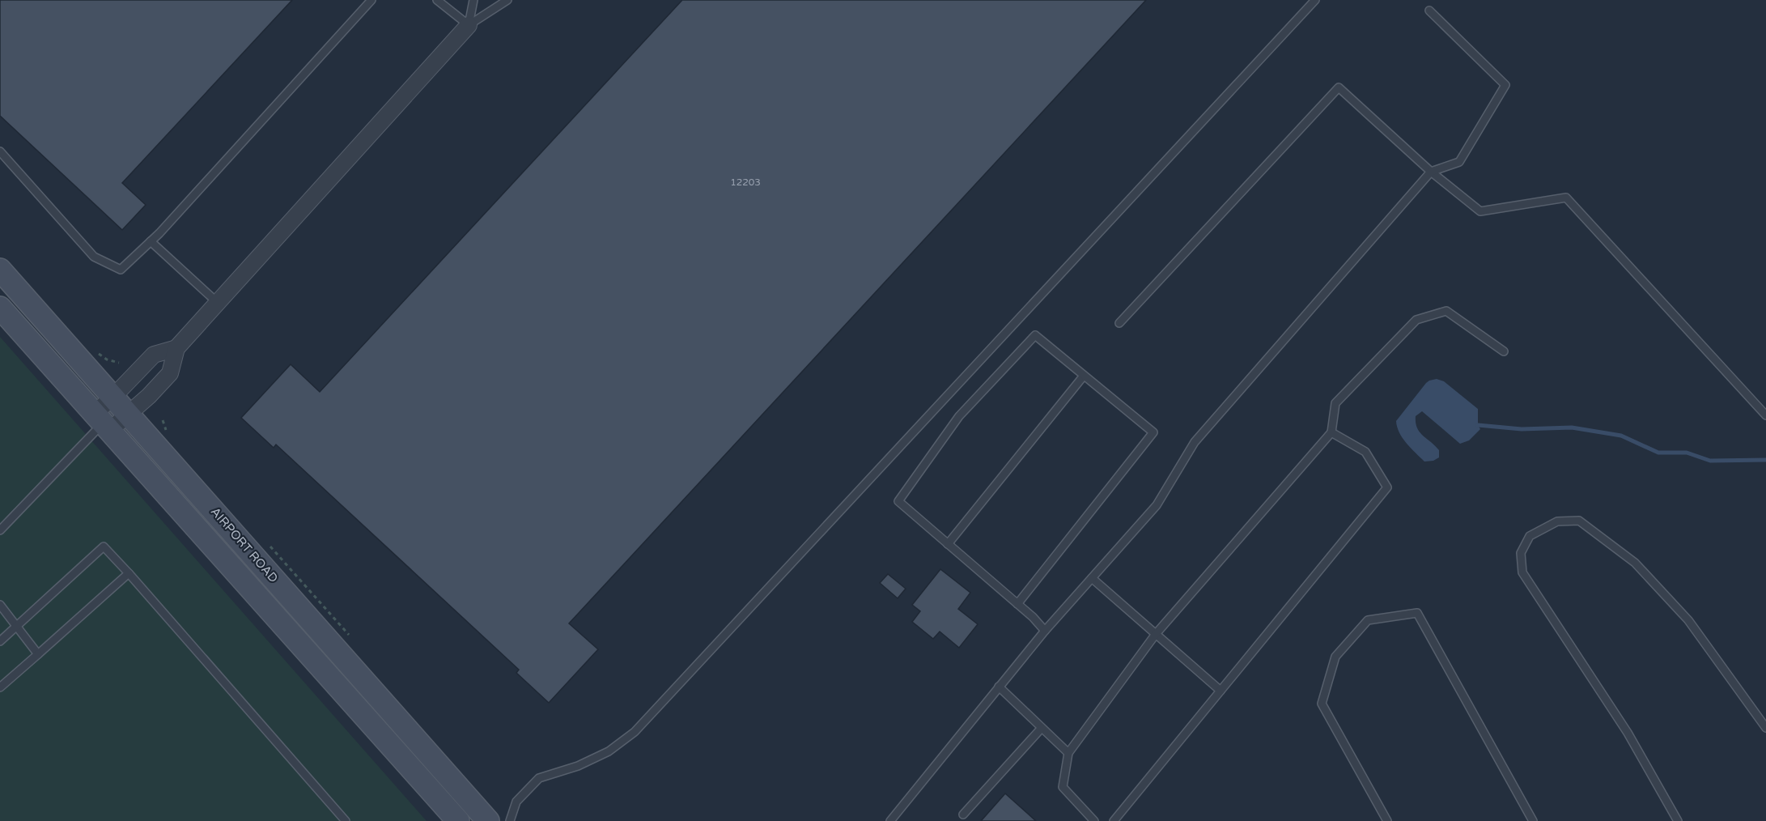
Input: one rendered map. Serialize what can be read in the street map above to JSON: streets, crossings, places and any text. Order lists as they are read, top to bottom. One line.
{"streets":{"main road":["AIRPORT ROAD"]},"house_numbers":["12203"]}
